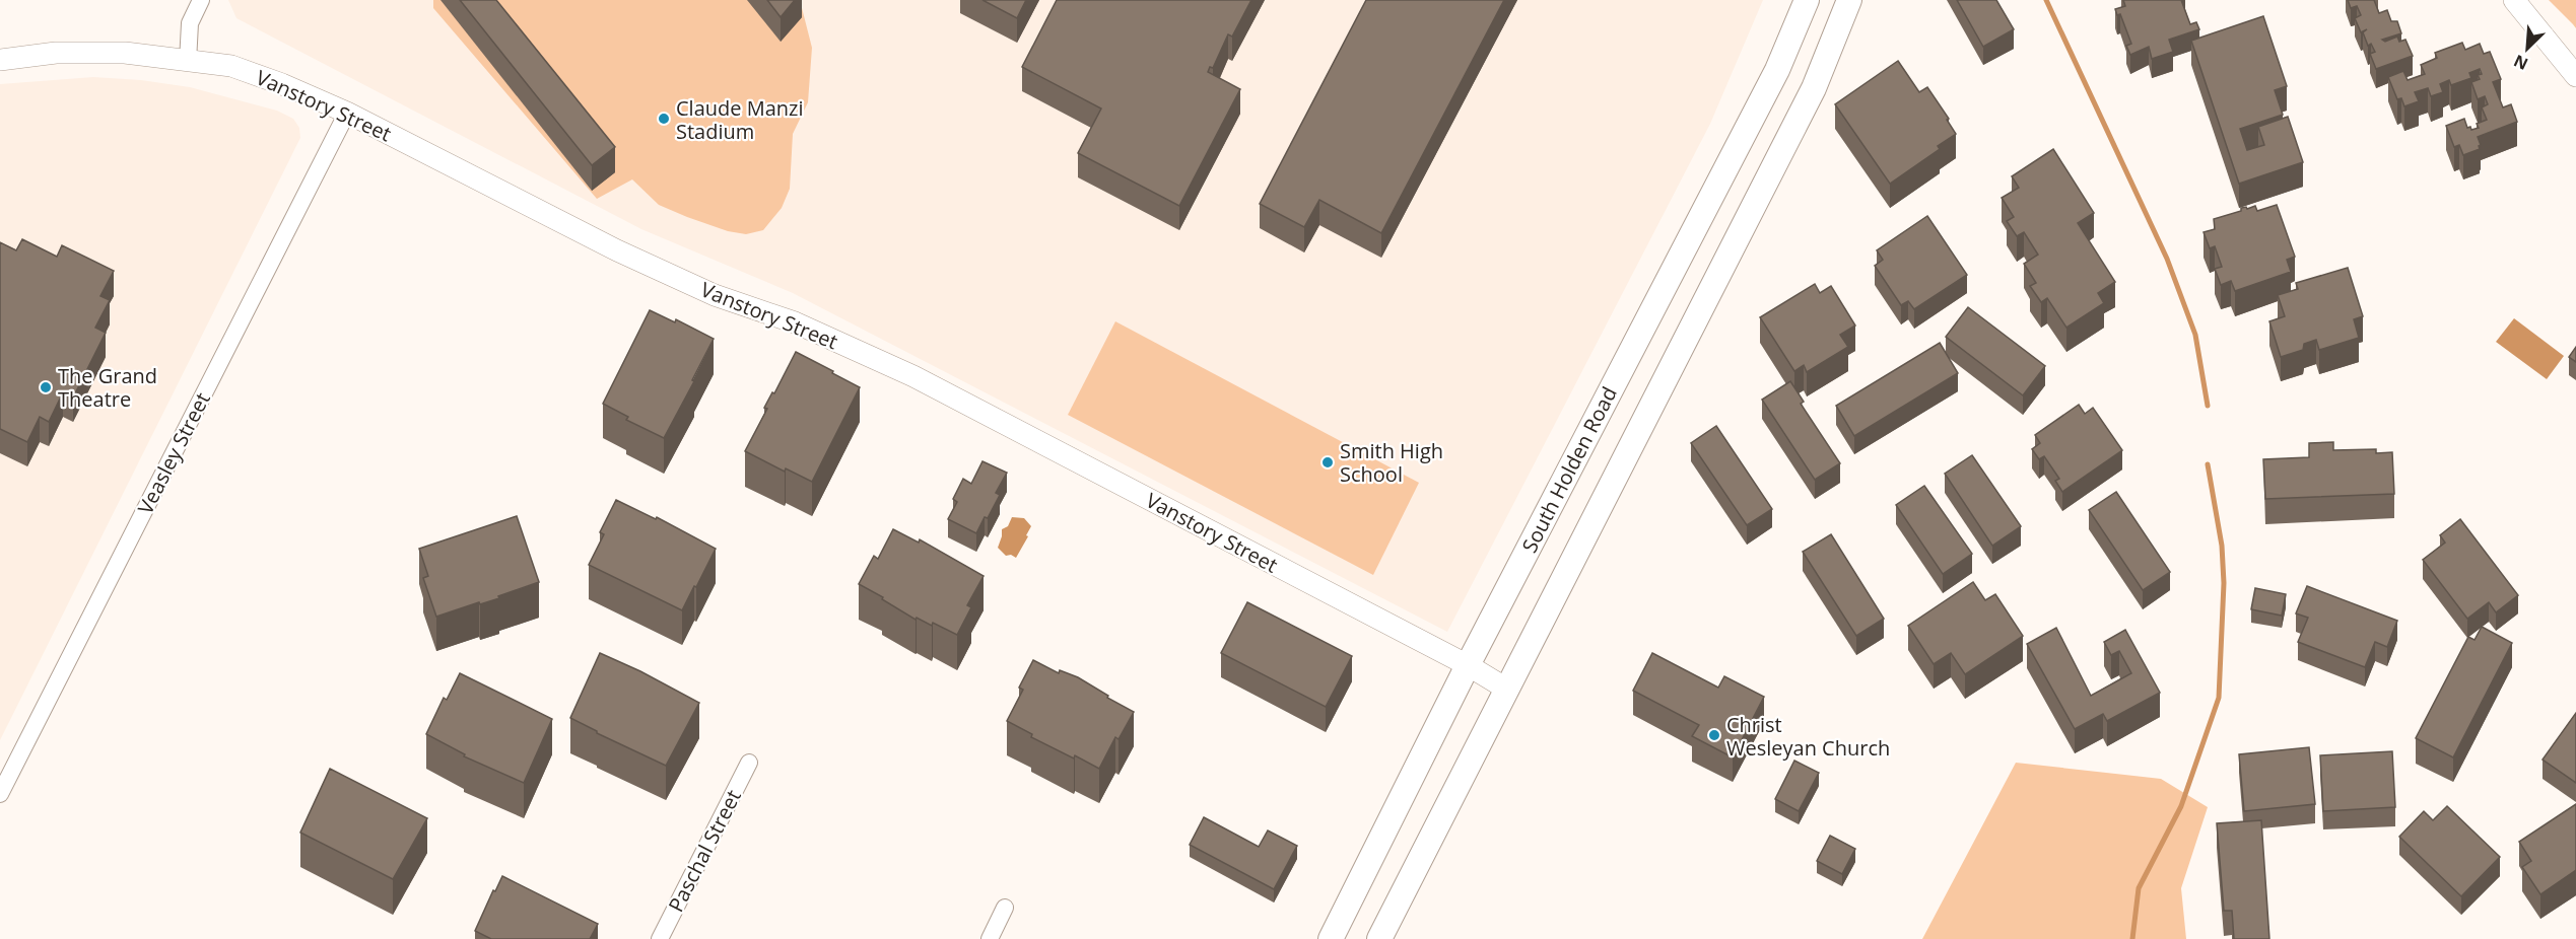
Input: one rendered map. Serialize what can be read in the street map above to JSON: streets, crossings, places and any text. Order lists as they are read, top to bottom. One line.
{"streets":{"main road":["South Holden Road"],"street":["Vanstory Street","Veasley Street","Paschal Street"]},"crossings":[["Vanstory Street","Veasley Street"],["Vanstory Street","South Holden Road"]],"places":["Claude Manzi Stadium","The Grand Theatre","Smith High School","Christ Wesleyan Church"],"north":"bottom left"}
